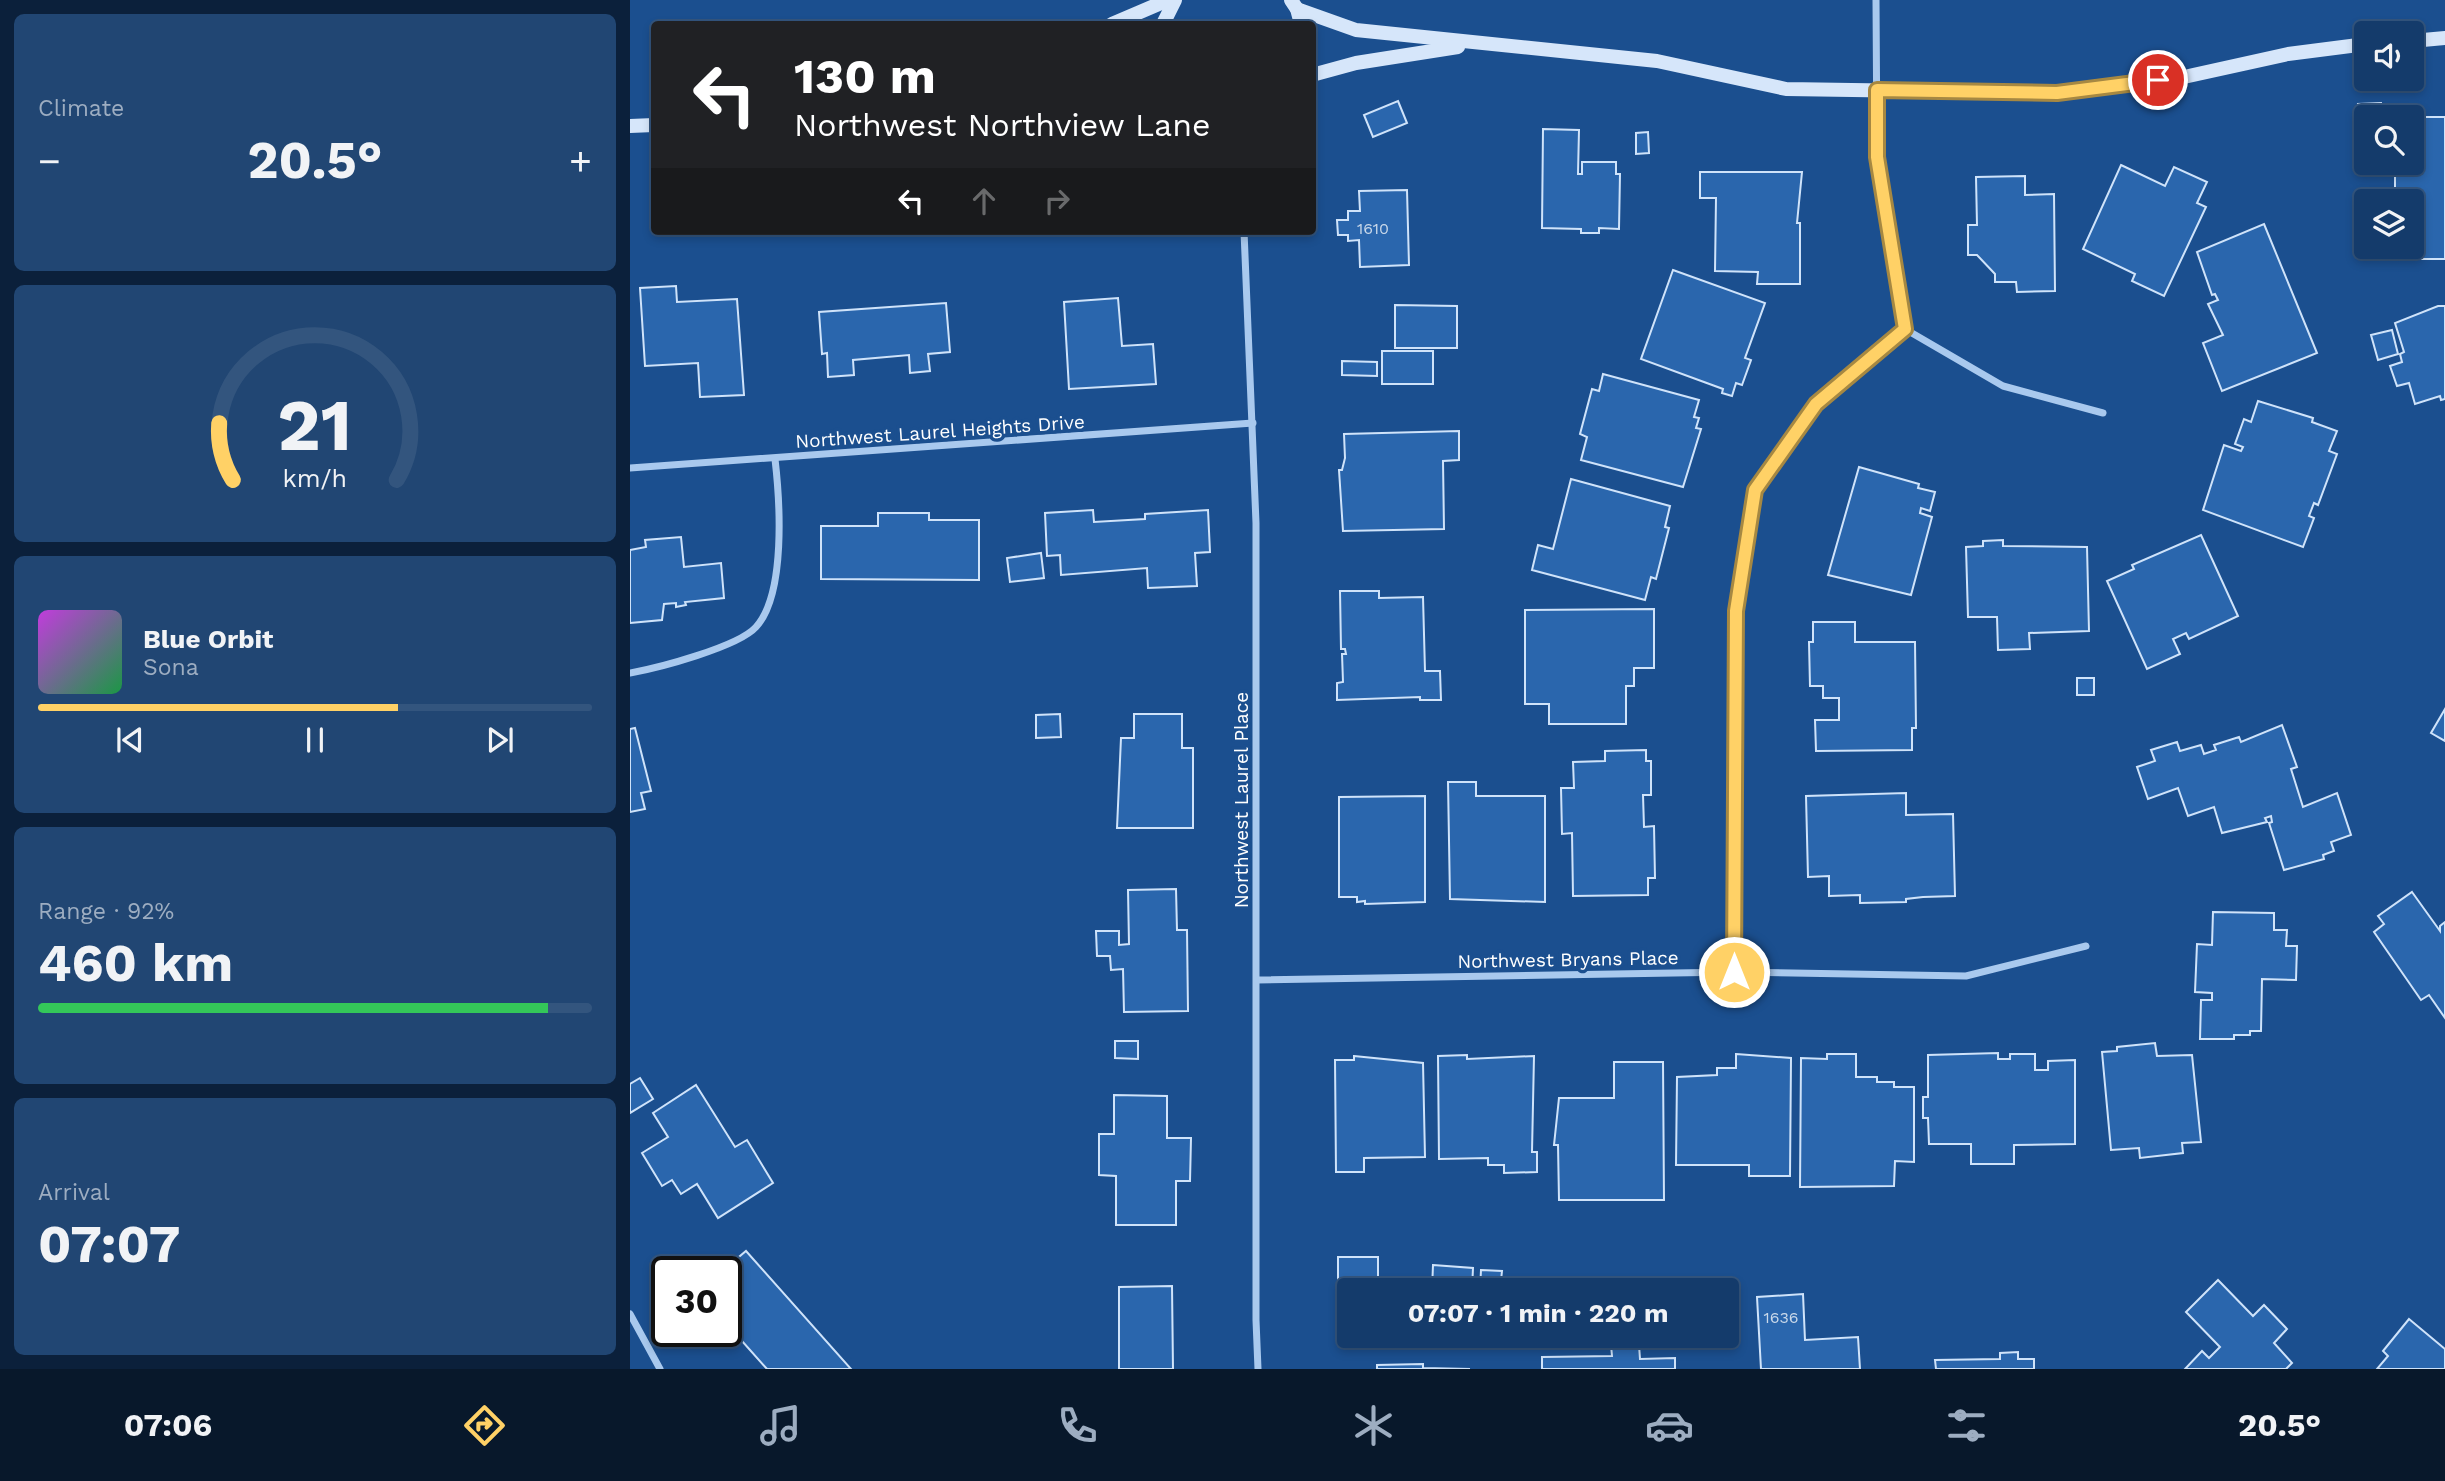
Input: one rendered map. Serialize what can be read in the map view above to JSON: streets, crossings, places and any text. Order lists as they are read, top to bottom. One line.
{"streets":{"street":["Northwest Laurel Heights Drive","Northwest Laurel Place","Northwest Bryans Place"]},"crossings":[["Northwest Laurel Heights Drive","Northwest Laurel Place"],["Northwest Laurel Place","Northwest Bryans Place"]],"house_numbers":["1610","1636"],"page":{"tile":["Climate",["Range · 92%","460 km"],["Arrival","07:07"]],"turn":["130 m","Northwest Northview Lane"],"heat":["−","20.5°","+"],"song":["Blue Orbit","Sona"],"limit":"30","trip":"07:07 · 1 min · 220 m","tabs":["07:06","20.5°"],"gauge":["21","km/h"]}}
